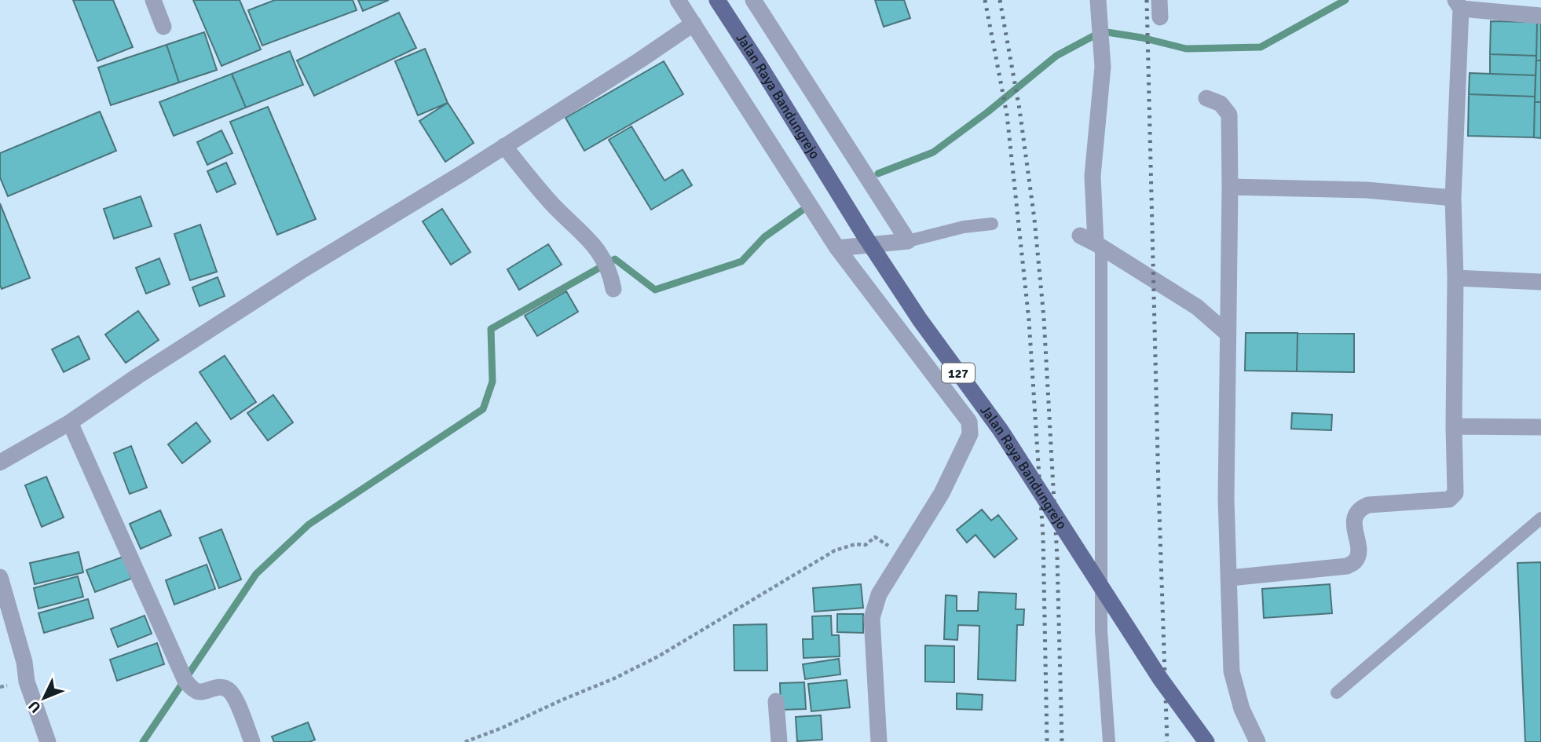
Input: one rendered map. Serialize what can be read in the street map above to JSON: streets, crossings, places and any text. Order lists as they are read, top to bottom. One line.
{"streets":{"main road":["Jalan Raya Bandungrejo","127"]},"north":"bottom left"}
